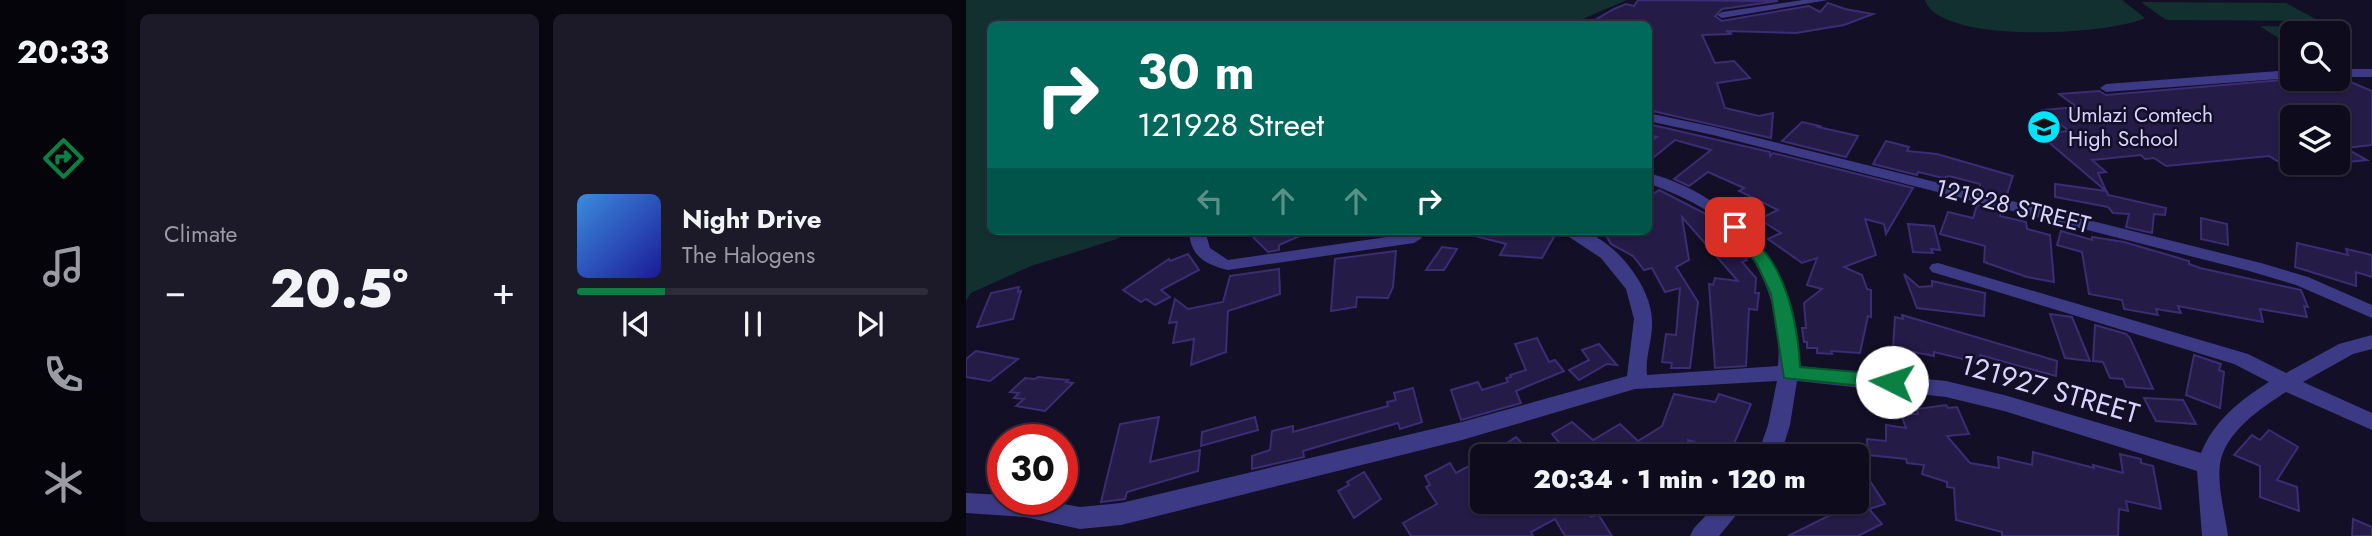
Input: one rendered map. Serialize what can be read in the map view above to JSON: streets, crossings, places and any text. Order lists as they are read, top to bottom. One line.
{"streets":{"street":["121928 STREET","121927 STREET"]},"places":{"school or university":["Umlazi Comtech High School"]},"page":{"tabs":"20:33","tile":"Climate","turn":["30 m","121928 Street"],"song":["Night Drive","The Halogens"],"heat":["−","20.5°","+"],"limit":"30","trip":"20:34 · 1 min · 120 m"}}
